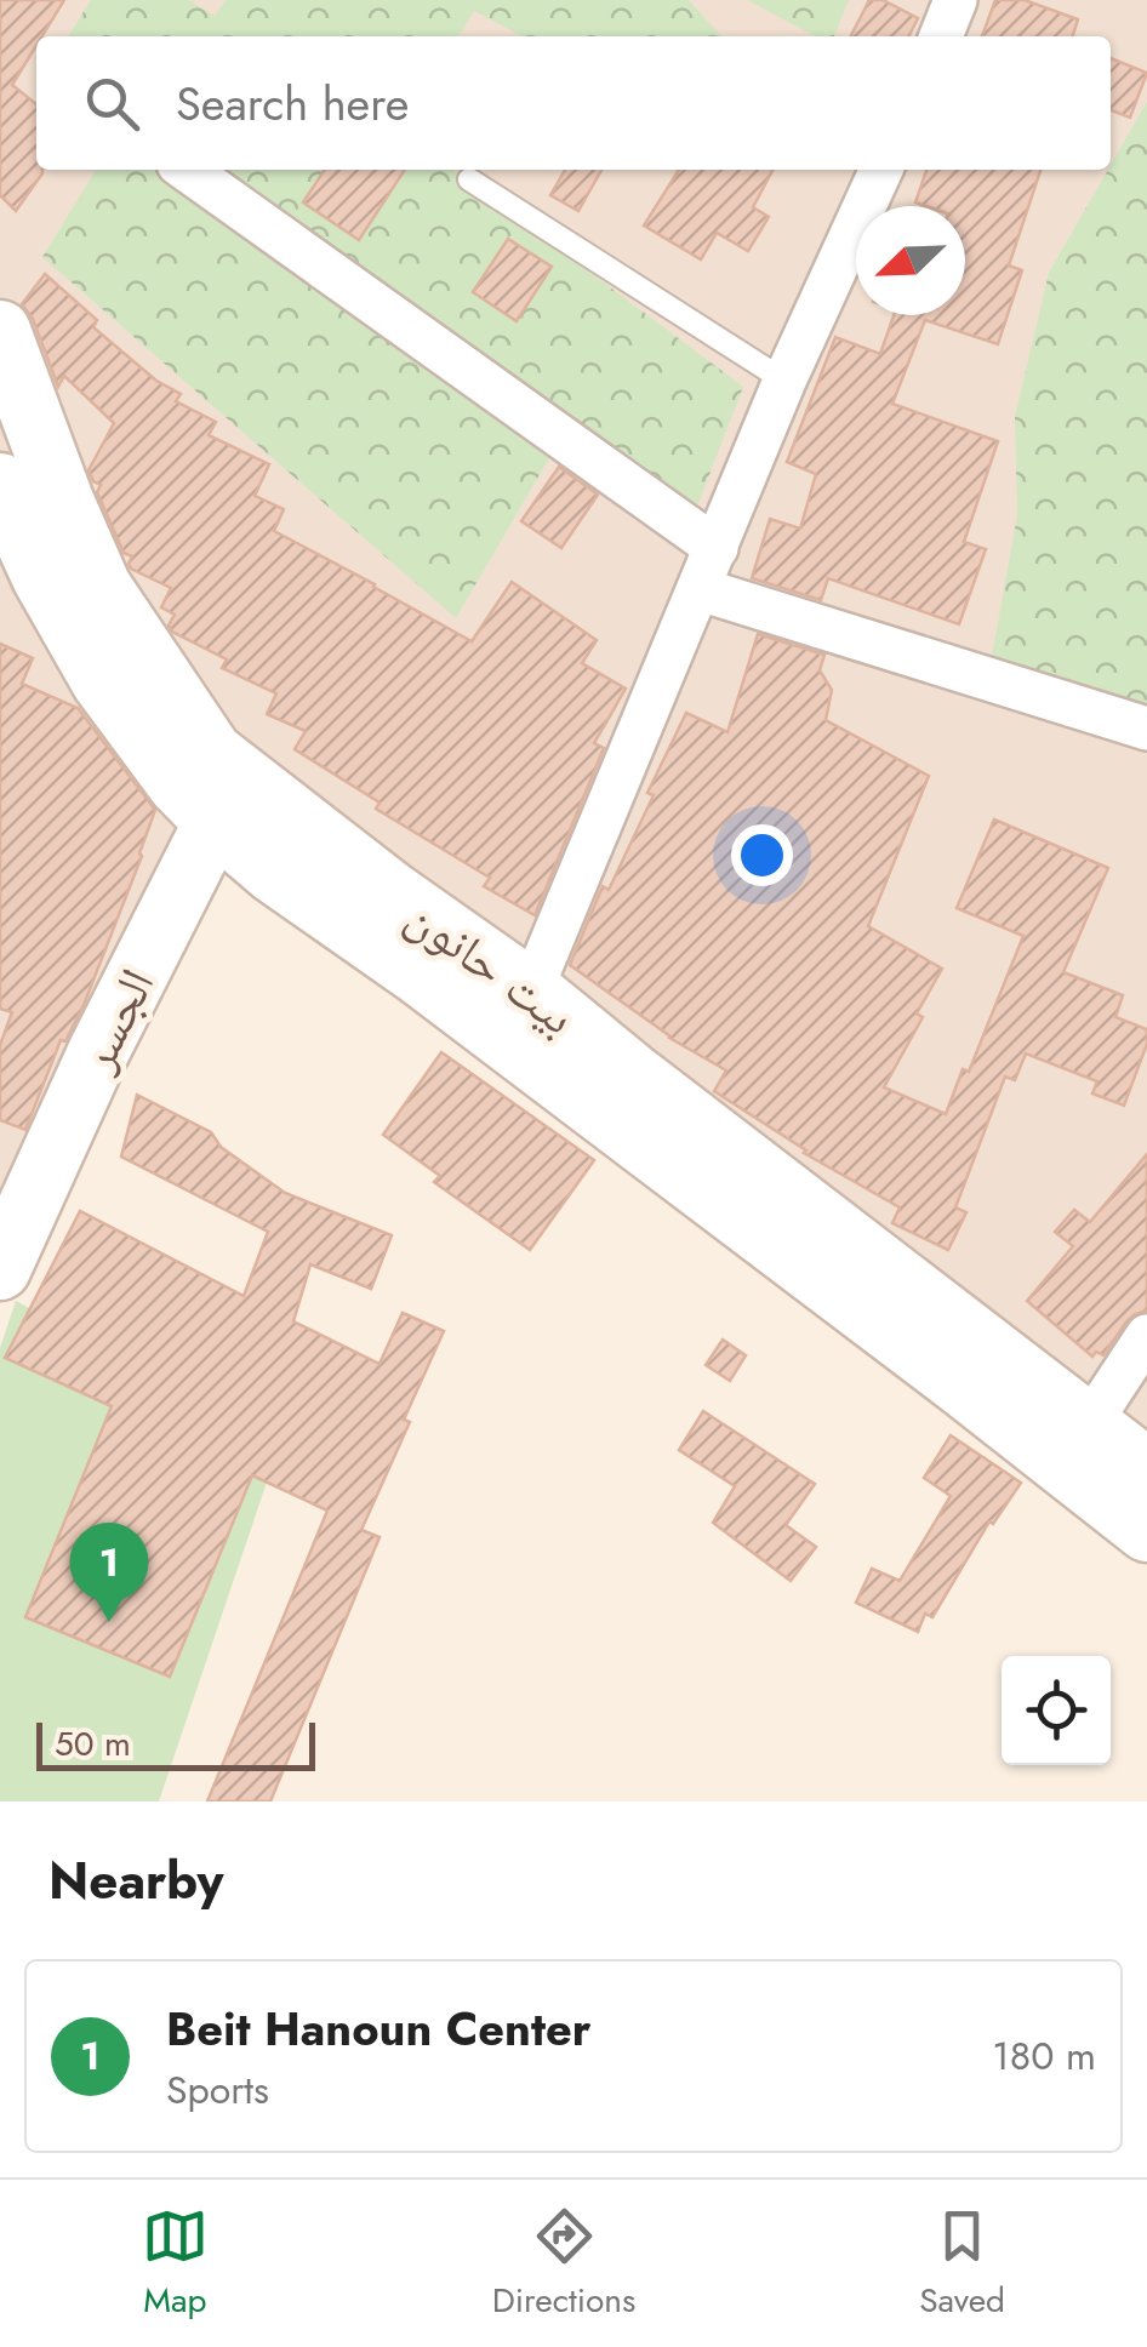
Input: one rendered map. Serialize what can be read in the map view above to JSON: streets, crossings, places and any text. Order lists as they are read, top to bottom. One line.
{"streets":{"main road":["بيت حانون","الجسر"]},"crossings":[["بيت حانون","الجسر"]],"scale_bar":"50 m","north":"bottom left","page":{"search":"Search here","pins":"1","scale":"50 m","heading":"Nearby","list":[{"mark":"1","name":"Beit Hanoun Center","note":"Sports","value":"180 m"}],"nav":["Map","Directions","Saved"]}}
